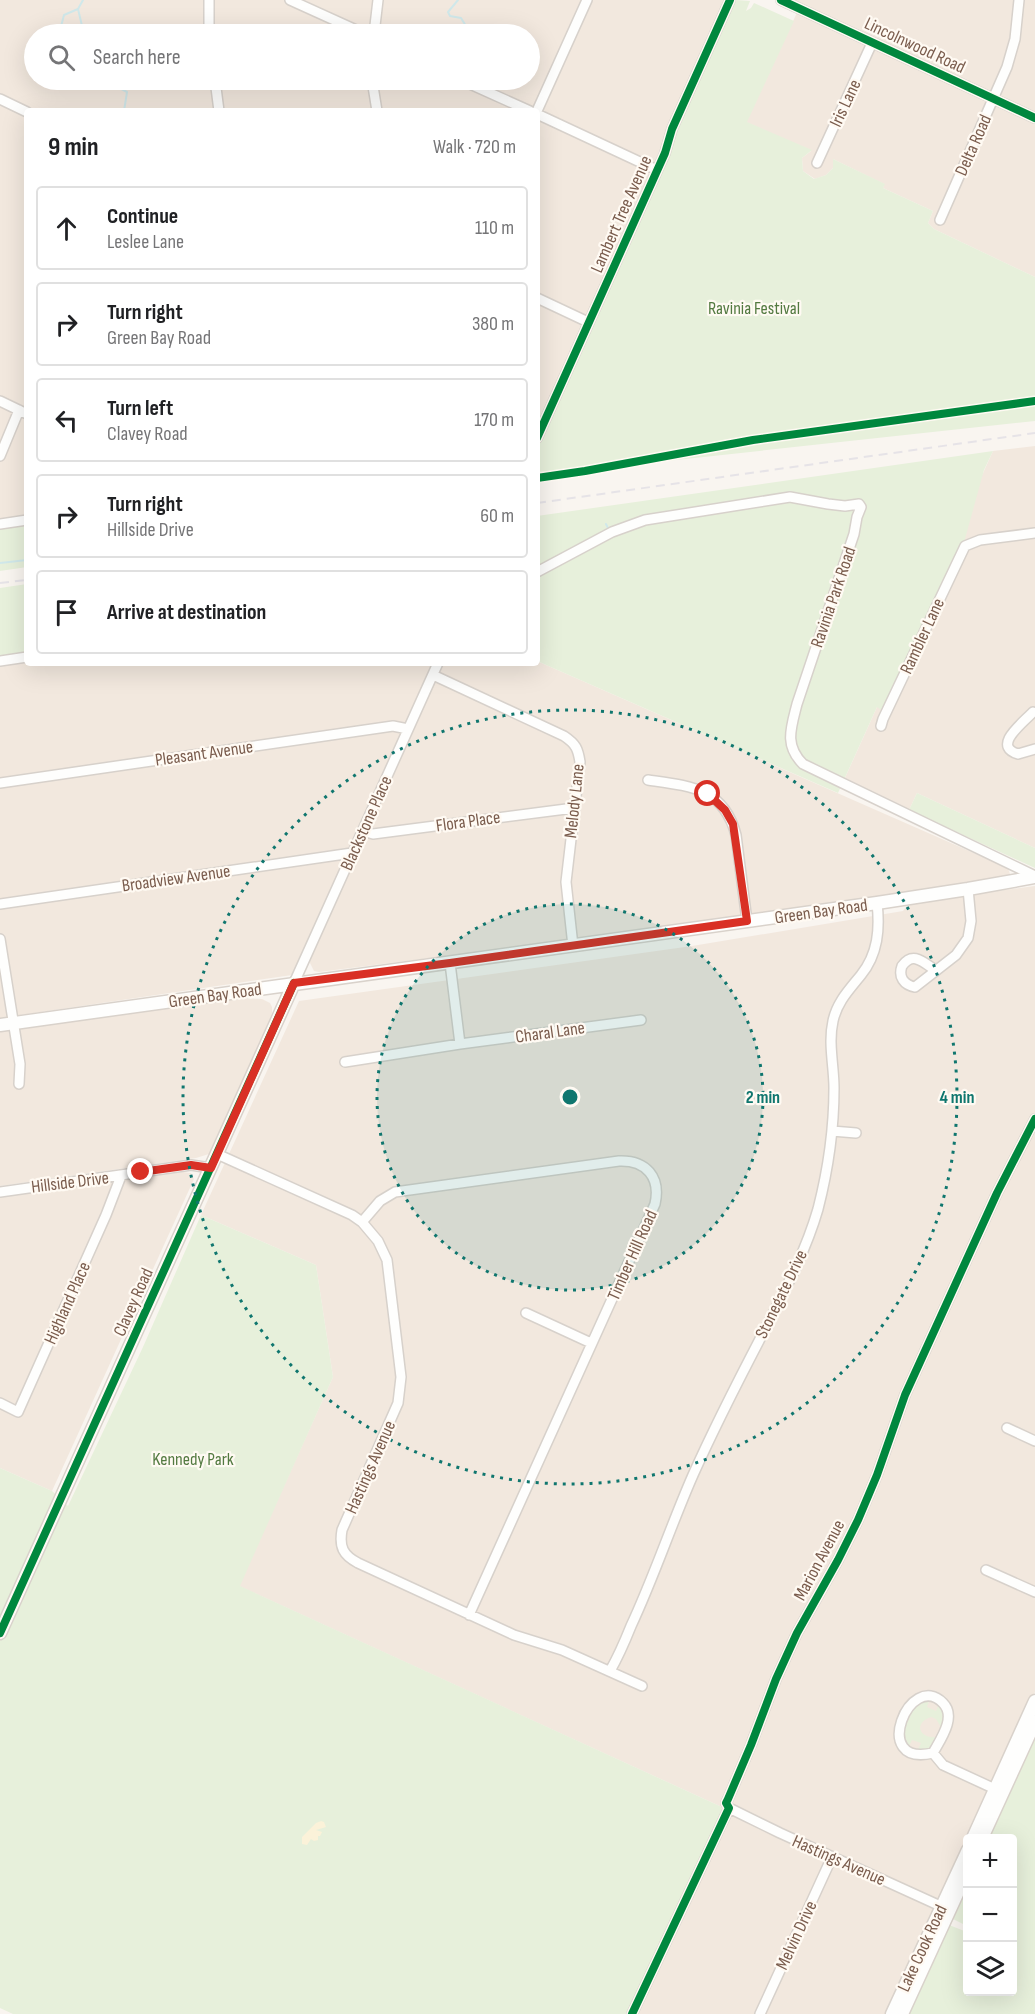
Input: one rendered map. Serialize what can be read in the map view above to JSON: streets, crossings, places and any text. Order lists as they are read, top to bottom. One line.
{"streets":{"main road":["Green Bay Road","Clavey Road","Lake Cook Road"],"street":["Lincolnwood Road","Iris Lane","Delta Road","Lambert Tree Avenue","Ravinia Park Road","Rambler Lane","Pleasant Avenue","Melody Lane","Flora Place","Blackstone Place","Broadview Avenue","Charal Lane","Hillside Drive","Timber Hill Road","Stonegate Drive","Highland Place","Hastings Avenue","Marion Avenue","Melvin Drive"]},"crossings":[["Lincolnwood Road","Iris Lane"],["Lincolnwood Road","Delta Road"],["Ravinia Park Road","Green Bay Road"],["Pleasant Avenue","Blackstone Place"],["Melody Lane","Flora Place"],["Melody Lane","Blackstone Place"],["Melody Lane","Green Bay Road"],["Flora Place","Blackstone Place"],["Blackstone Place","Broadview Avenue"],["Blackstone Place","Green Bay Road"],["Blackstone Place","Clavey Road"],["Green Bay Road","Stonegate Drive"],["Green Bay Road","Clavey Road"],["Hillside Drive","Clavey Road"],["Hillside Drive","Highland Place"],["Timber Hill Road","Hastings Avenue"],["Stonegate Drive","Hastings Avenue"],["Clavey Road","Hastings Avenue"],["Hastings Avenue","Marion Avenue"],["Hastings Avenue","Melvin Drive"],["Hastings Avenue","Lake Cook Road"]],"parks":["Ravinia Festival","Kennedy Park"],"page":{"search":"Search here","heading":["9 min","Walk · 720 m"],"list":[["Continue","Leslee Lane","110 m"],["Turn right","Green Bay Road","380 m"],["Turn left","Clavey Road","170 m"],["Turn right","Hillside Drive","60 m"],"Arrive at destination"],"map_buttons":["+","−"]},"rings":["2 min","4 min"]}
